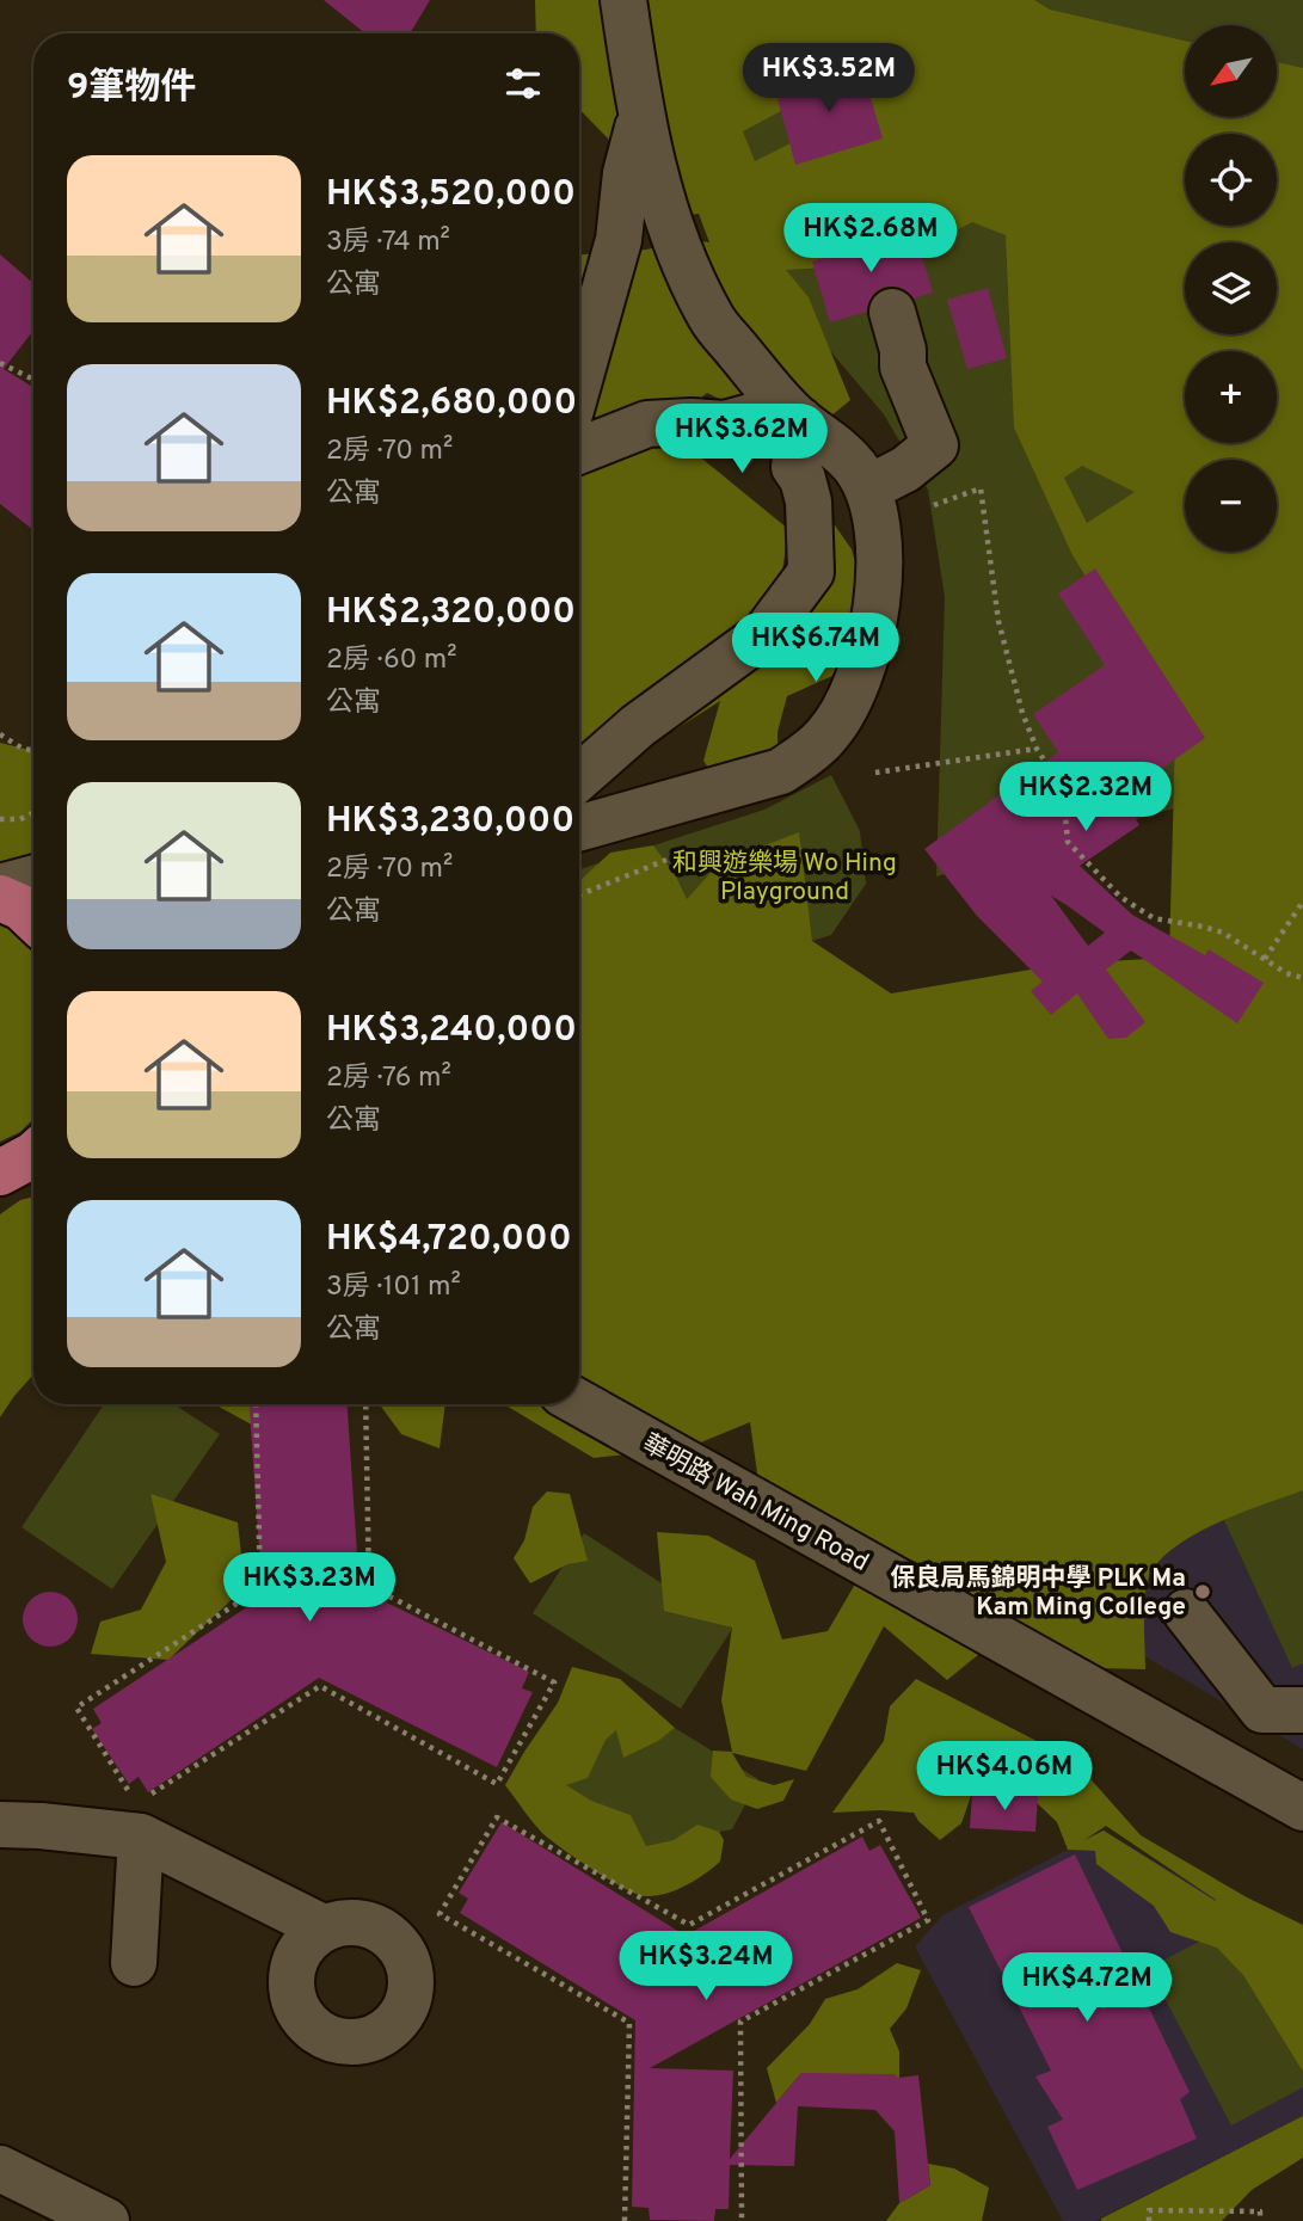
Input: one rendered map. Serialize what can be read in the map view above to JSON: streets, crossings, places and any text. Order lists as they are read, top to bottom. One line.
{"streets":{"street":["華明路 Wah Ming Road"]},"parks":["和興遊樂場 Wo Hing Playground"],"places":["保良局馬錦明中學 PLK Ma Kam Ming College"],"north":"bottom left","page":{"map_buttons":["+","−"],"heading":"9筆物件","price":["HK$3.52M","HK$2.68M","HK$3.62M","HK$6.74M","HK$2.32M","HK$3.23M","HK$4.06M","HK$3.24M","HK$4.72M"],"list":[{"name":"HK$3,520,000","note":"3房 · 74 m² · 公寓"},{"name":"HK$2,680,000","note":"2房 · 70 m² · 公寓"},{"name":"HK$2,320,000","note":"2房 · 60 m² · 公寓"},{"name":"HK$3,230,000","note":"2房 · 70 m² · 公寓"},{"name":"HK$3,240,000","note":"2房 · 76 m² · 公寓"},{"name":"HK$4,720,000","note":"3房 · 101 m² · 公寓"}]}}
